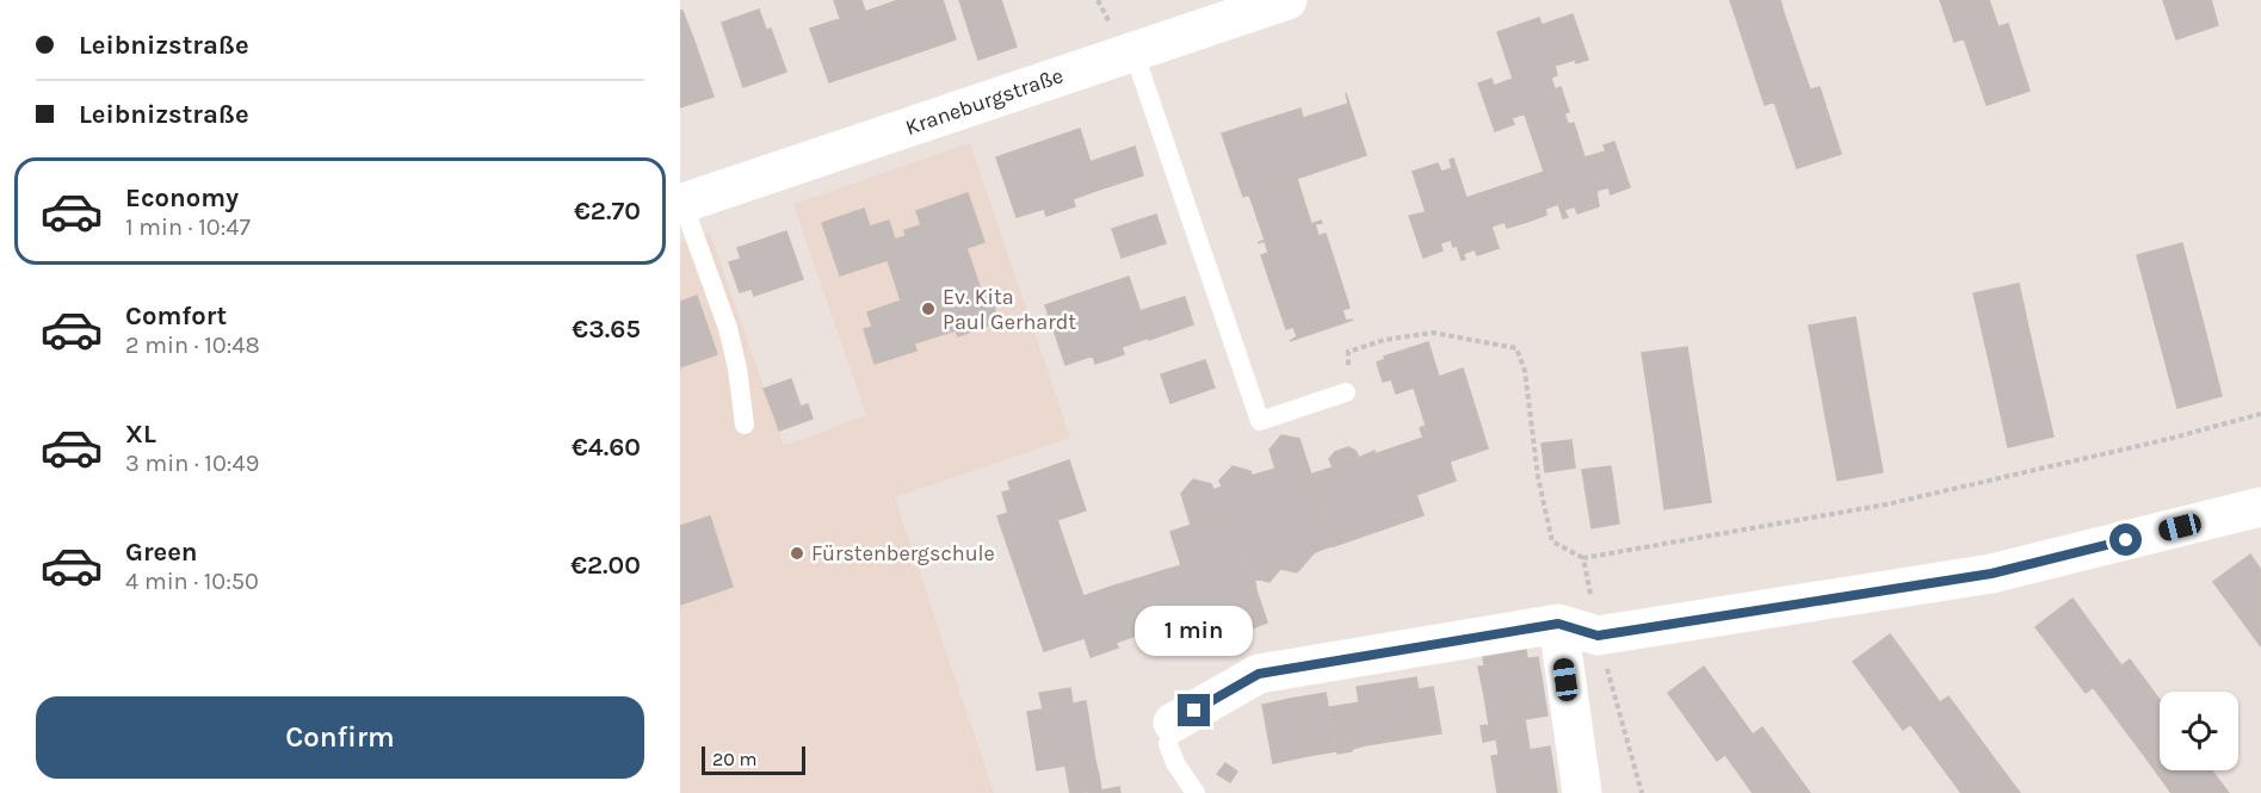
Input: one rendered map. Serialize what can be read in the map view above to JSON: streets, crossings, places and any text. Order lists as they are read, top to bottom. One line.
{"streets":{"street":["Kraneburgstraße"]},"places":["Ev. Kita Paul Gerhardt","Fürstenbergschule"],"scale_bar":"20 m","page":{"banner":["Leibnizstraße","Leibnizstraße"],"list":[{"name":"Economy","note":"1 min · 10:47","value":"€2.70"},{"name":"Comfort","note":"2 min · 10:48","value":"€3.65"},{"name":"XL","note":"3 min · 10:49","value":"€4.60"},{"name":"Green","note":"4 min · 10:50","value":"€2.00"}],"bubble":"1 min","buttons":"Confirm","scale":"20 m"}}
